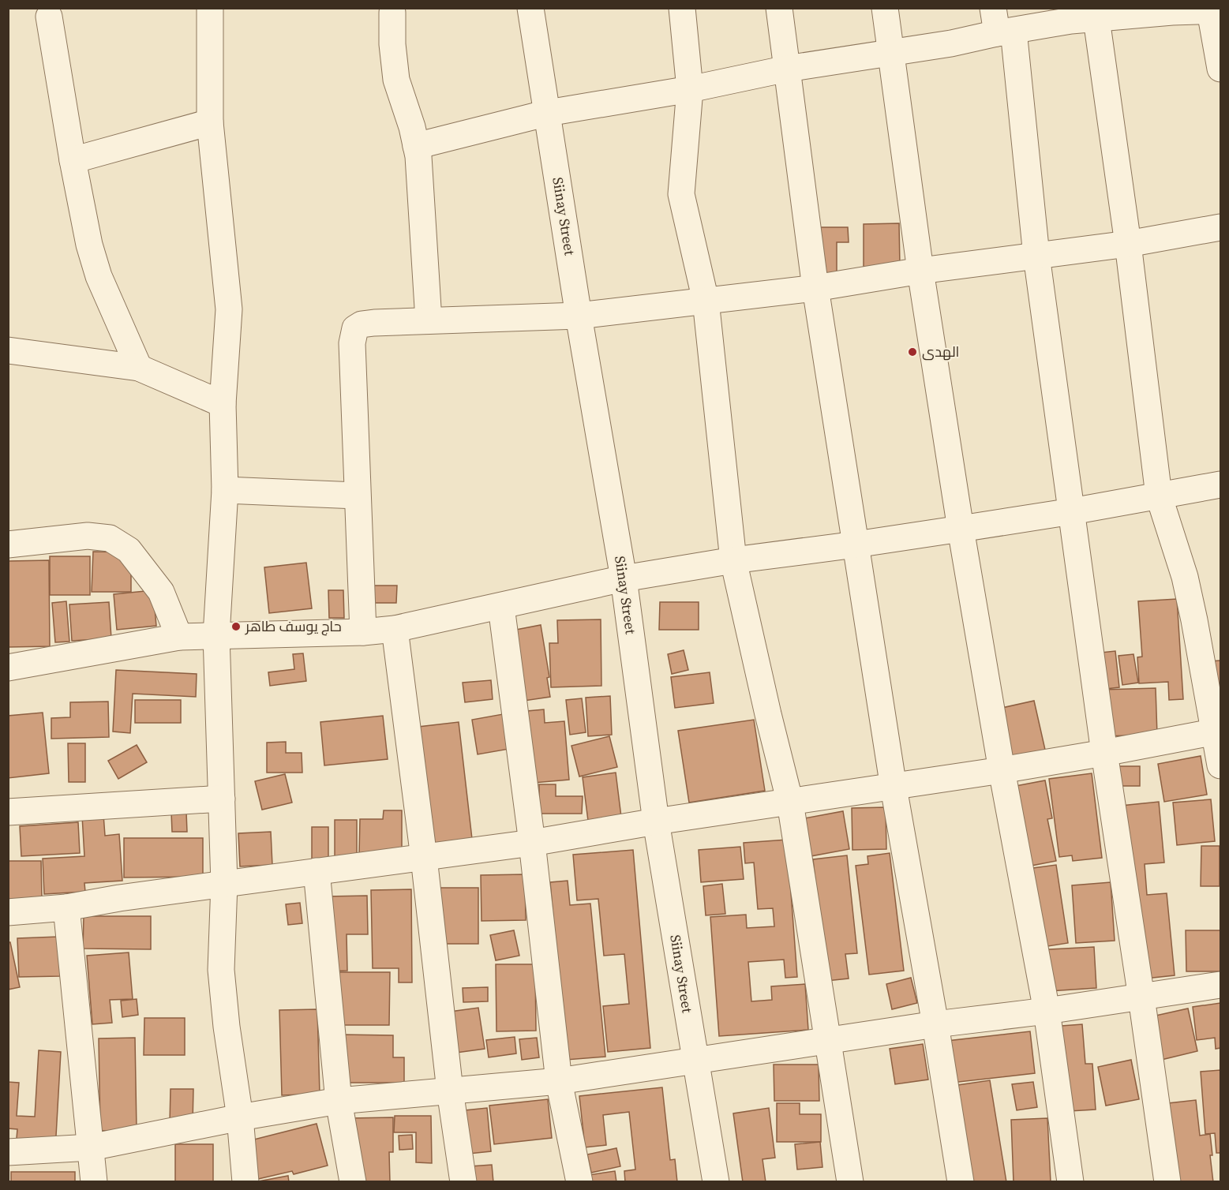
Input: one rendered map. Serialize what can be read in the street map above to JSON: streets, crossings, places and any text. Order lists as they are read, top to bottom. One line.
{"streets":{"street":["Siinay Street"]},"places":["الهدى","حاج يوسف طاهر"]}
